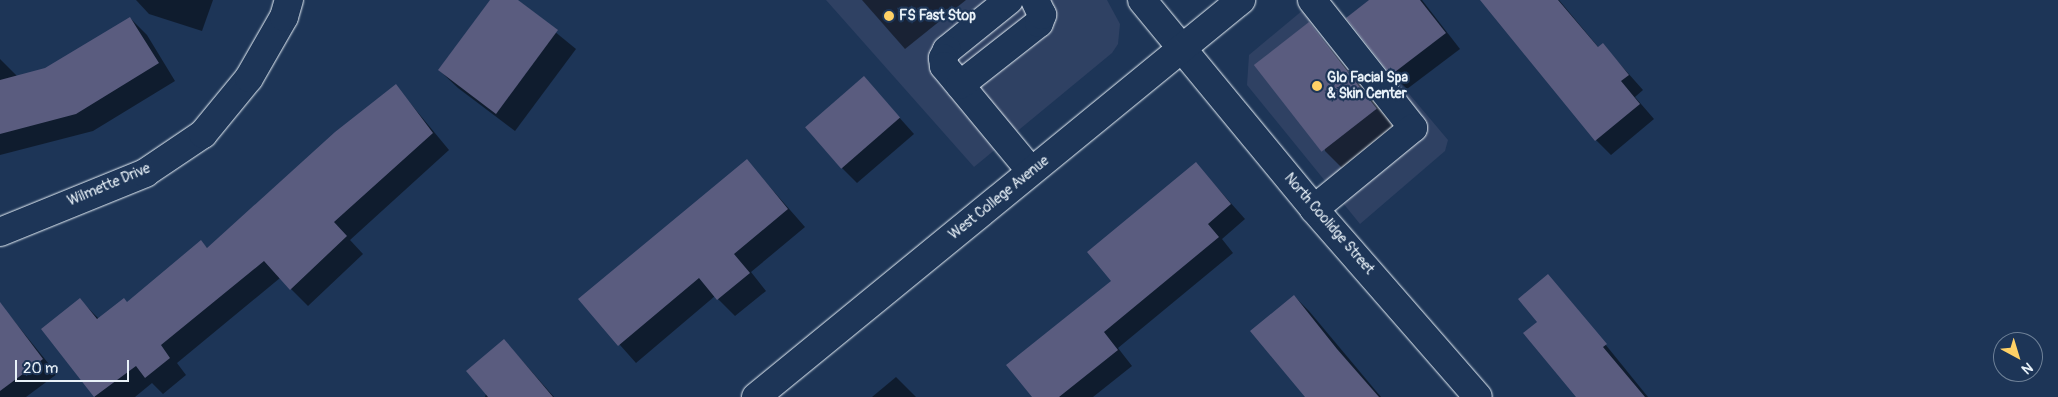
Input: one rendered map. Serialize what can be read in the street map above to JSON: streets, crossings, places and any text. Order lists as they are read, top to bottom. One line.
{"streets":{"street":["Wilmette Drive","West College Avenue","North Coolidge Street"]},"crossings":[["West College Avenue","North Coolidge Street"]],"places":["FS Fast Stop","Glo Facial Spa & Skin Center"],"scale_bar":"20 m","north":"bottom right"}
